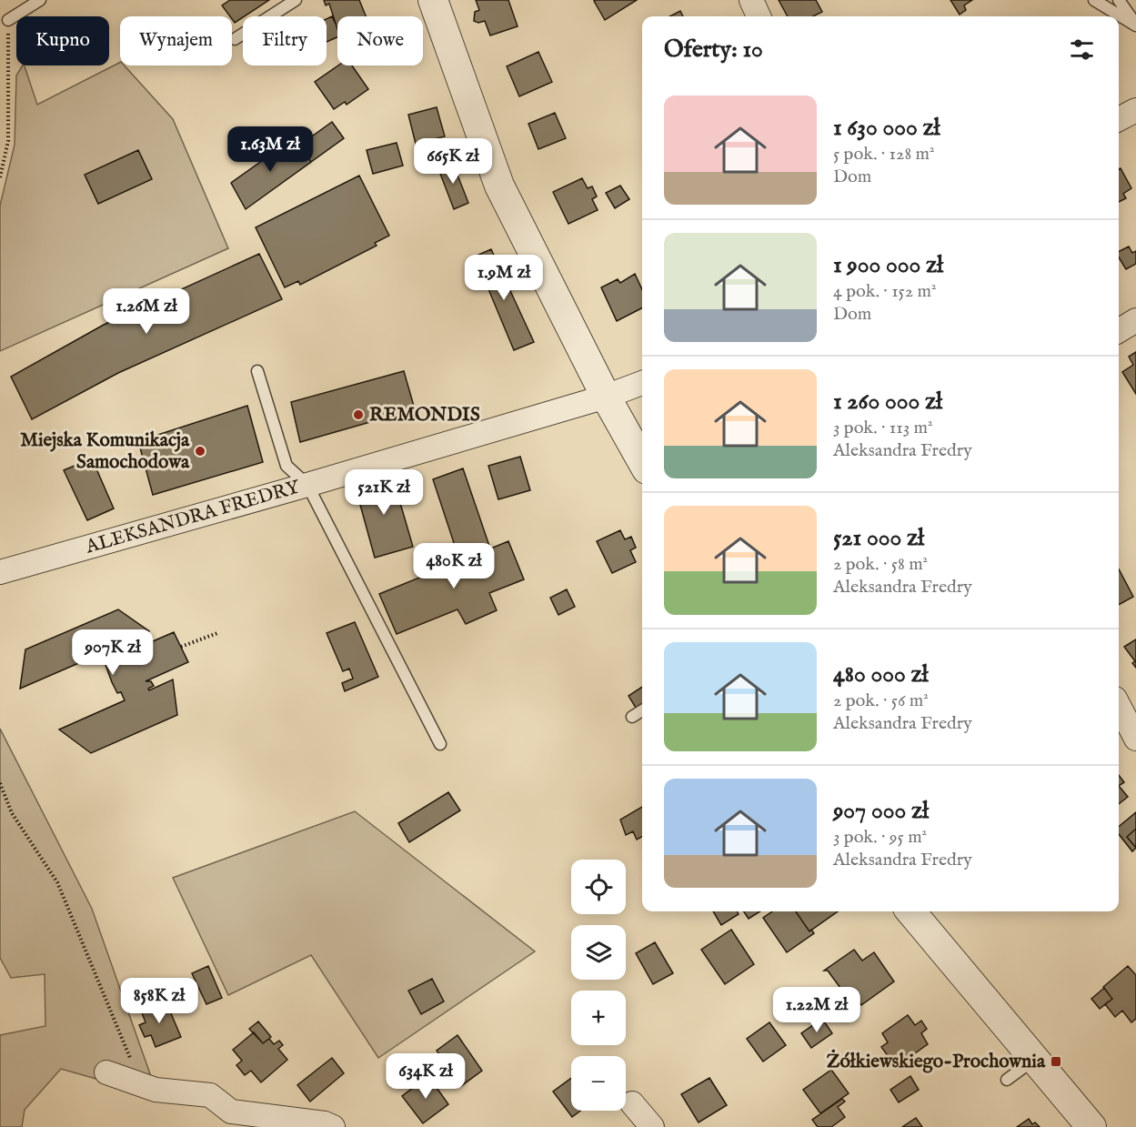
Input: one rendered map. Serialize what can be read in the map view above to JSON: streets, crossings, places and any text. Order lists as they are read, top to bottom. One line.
{"streets":{"street":["ALEKSANDRA FREDRY"]},"places":{"other":["REMONDIS","Miejska Komunikacja Samochodowa"],"transit":["Żółkiewskiego-Prochownia"]},"page":{"chip":["Kupno","Wynajem","Filtry","Nowe"],"heading":"Oferty: 10","list":[{"name":"1 630 000 zł","note":"5 pok. · 128 m² · Dom"},{"name":"1 900 000 zł","note":"4 pok. · 152 m² · Dom"},{"name":"1 260 000 zł","note":"3 pok. · 113 m² · Aleksandra Fredry"},{"name":"521 000 zł","note":"2 pok. · 58 m² · Aleksandra Fredry"},{"name":"480 000 zł","note":"2 pok. · 56 m² · Aleksandra Fredry"},{"name":"907 000 zł","note":"3 pok. · 95 m² · Aleksandra Fredry"}],"price":["1.63M zł","665K zł","1.9M zł","1.26M zł","521K zł","480K zł","907K zł","858K zł","1.22M zł","634K zł"],"map_buttons":["+","−"]}}
